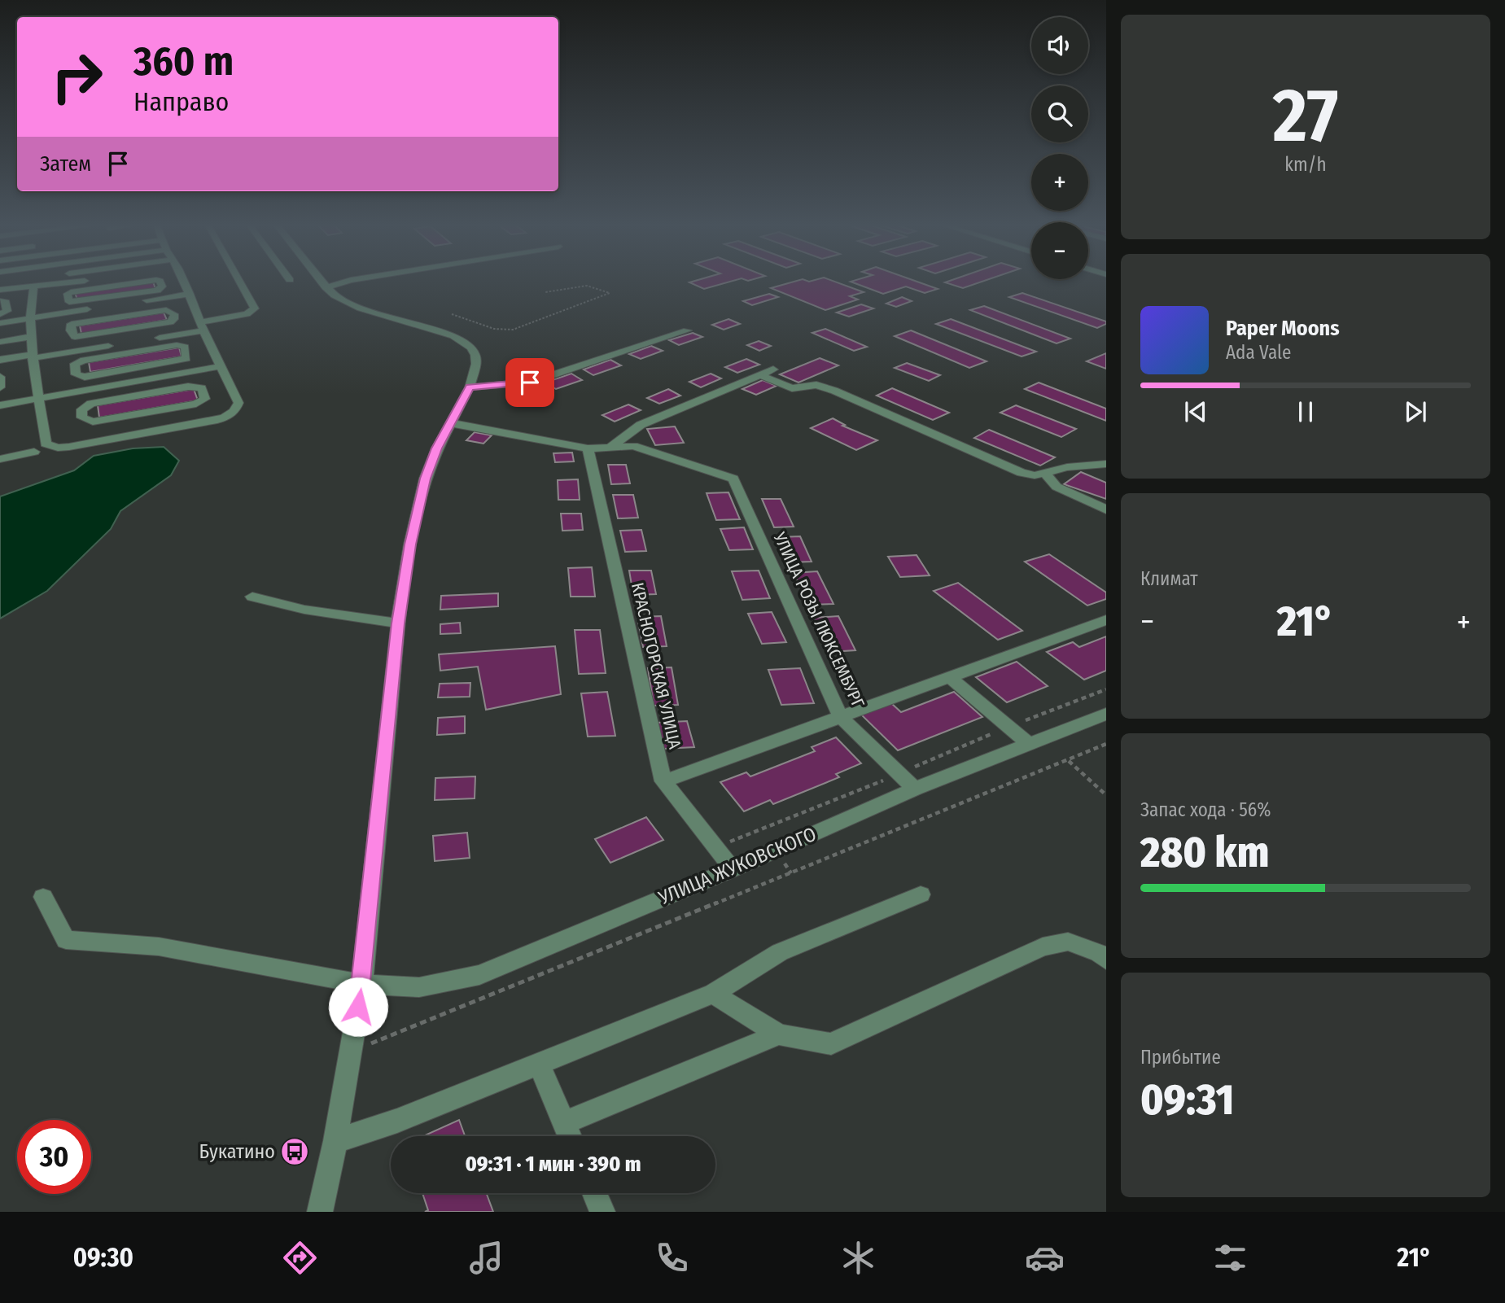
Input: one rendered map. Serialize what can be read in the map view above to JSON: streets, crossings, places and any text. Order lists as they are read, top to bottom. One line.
{"streets":{"street":["УЛИЦА РОЗЫ ЛЮКСЕМБУРГ","КРАСНОГОРСКАЯ УЛИЦА","УЛИЦА ЖУКОВСКОГО"]},"crossings":[["УЛИЦА РОЗЫ ЛЮКСЕМБУРГ","УЛИЦА ЖУКОВСКОГО"],["КРАСНОГОРСКАЯ УЛИЦА","УЛИЦА ЖУКОВСКОГО"]],"places":{"bus stop":["Букатино"]},"page":{"tile":[["27","km/h"],"Климат",["Запас хода · 56%","280 km"],["Прибытие","09:31"]],"map_buttons":["+","−"],"turn":["360 m","Направо"],"then":"Затем","song":["Paper Moons","Ada Vale"],"heat":["−","21°","+"],"limit":"30","trip":"09:31 · 1 мин · 390 m","tabs":["09:30","21°"]}}
